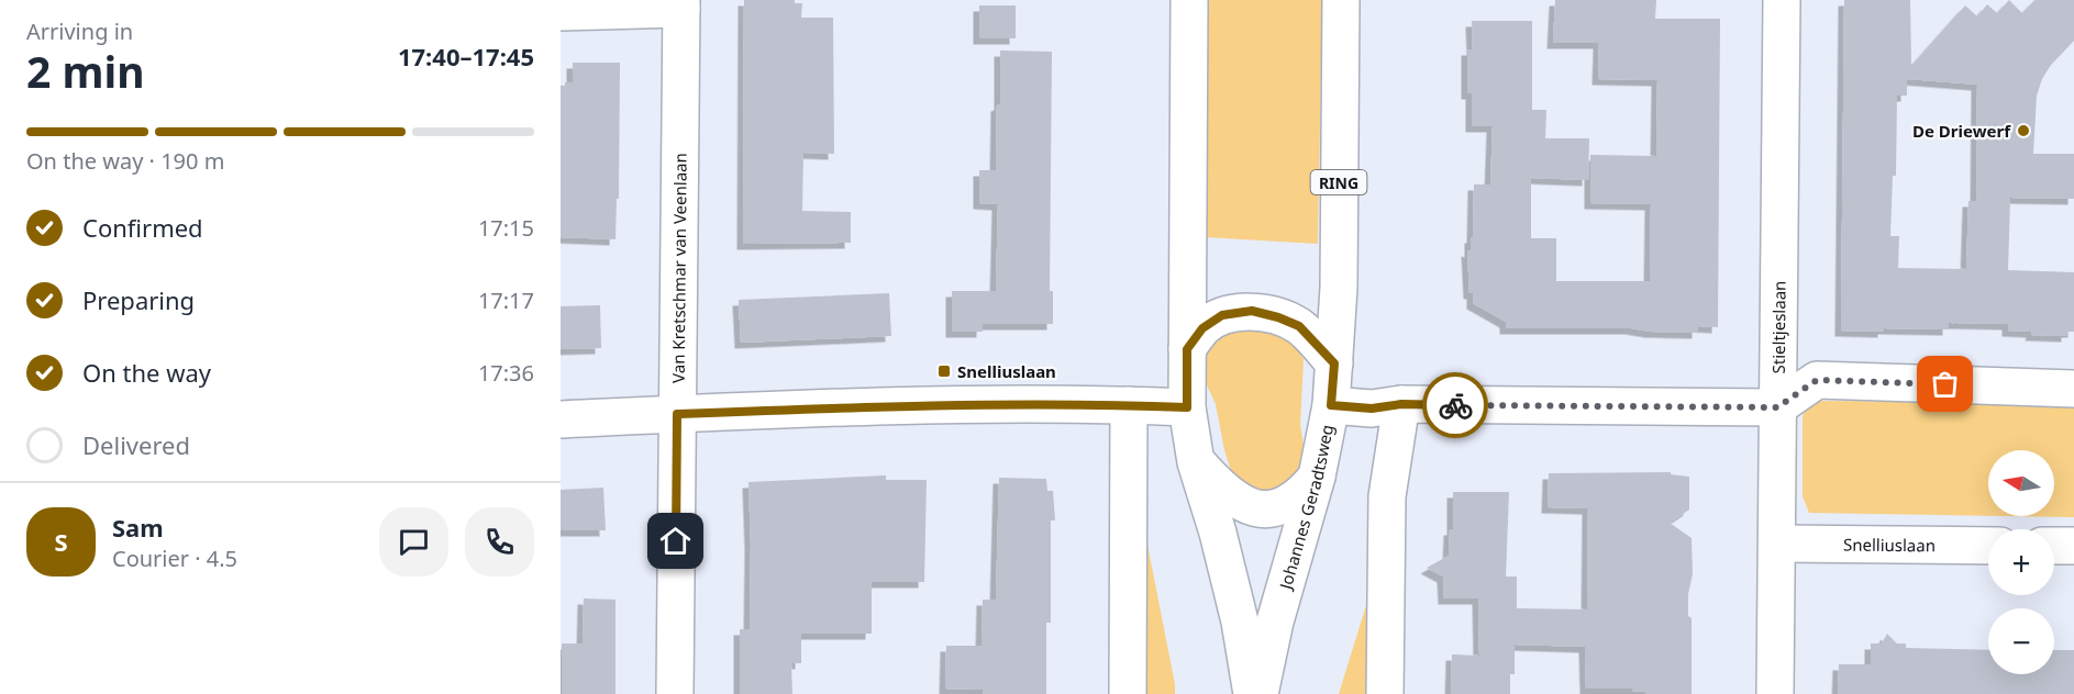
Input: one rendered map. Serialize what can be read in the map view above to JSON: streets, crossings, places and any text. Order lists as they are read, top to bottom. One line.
{"streets":{"street":["RING","Van Kretschmar van Veenlaan","Stieltjeslaan","Johannes Geradtsweg","Snelliuslaan"]},"crossings":[["Stieltjeslaan","Snelliuslaan"]],"places":{"other":["De Driewerf"],"transit":["Snelliuslaan"]},"north":"left","page":{"heading":["2 min","Arriving in","17:40–17:45"],"panel":["Sam","Courier · 4.5"],"bar":"On the way · 190 m","list":[["Confirmed","17:15"],["Preparing","17:17"],["On the way","17:36"],"Delivered"],"map_buttons":["+","−"],"round":"S"}}
